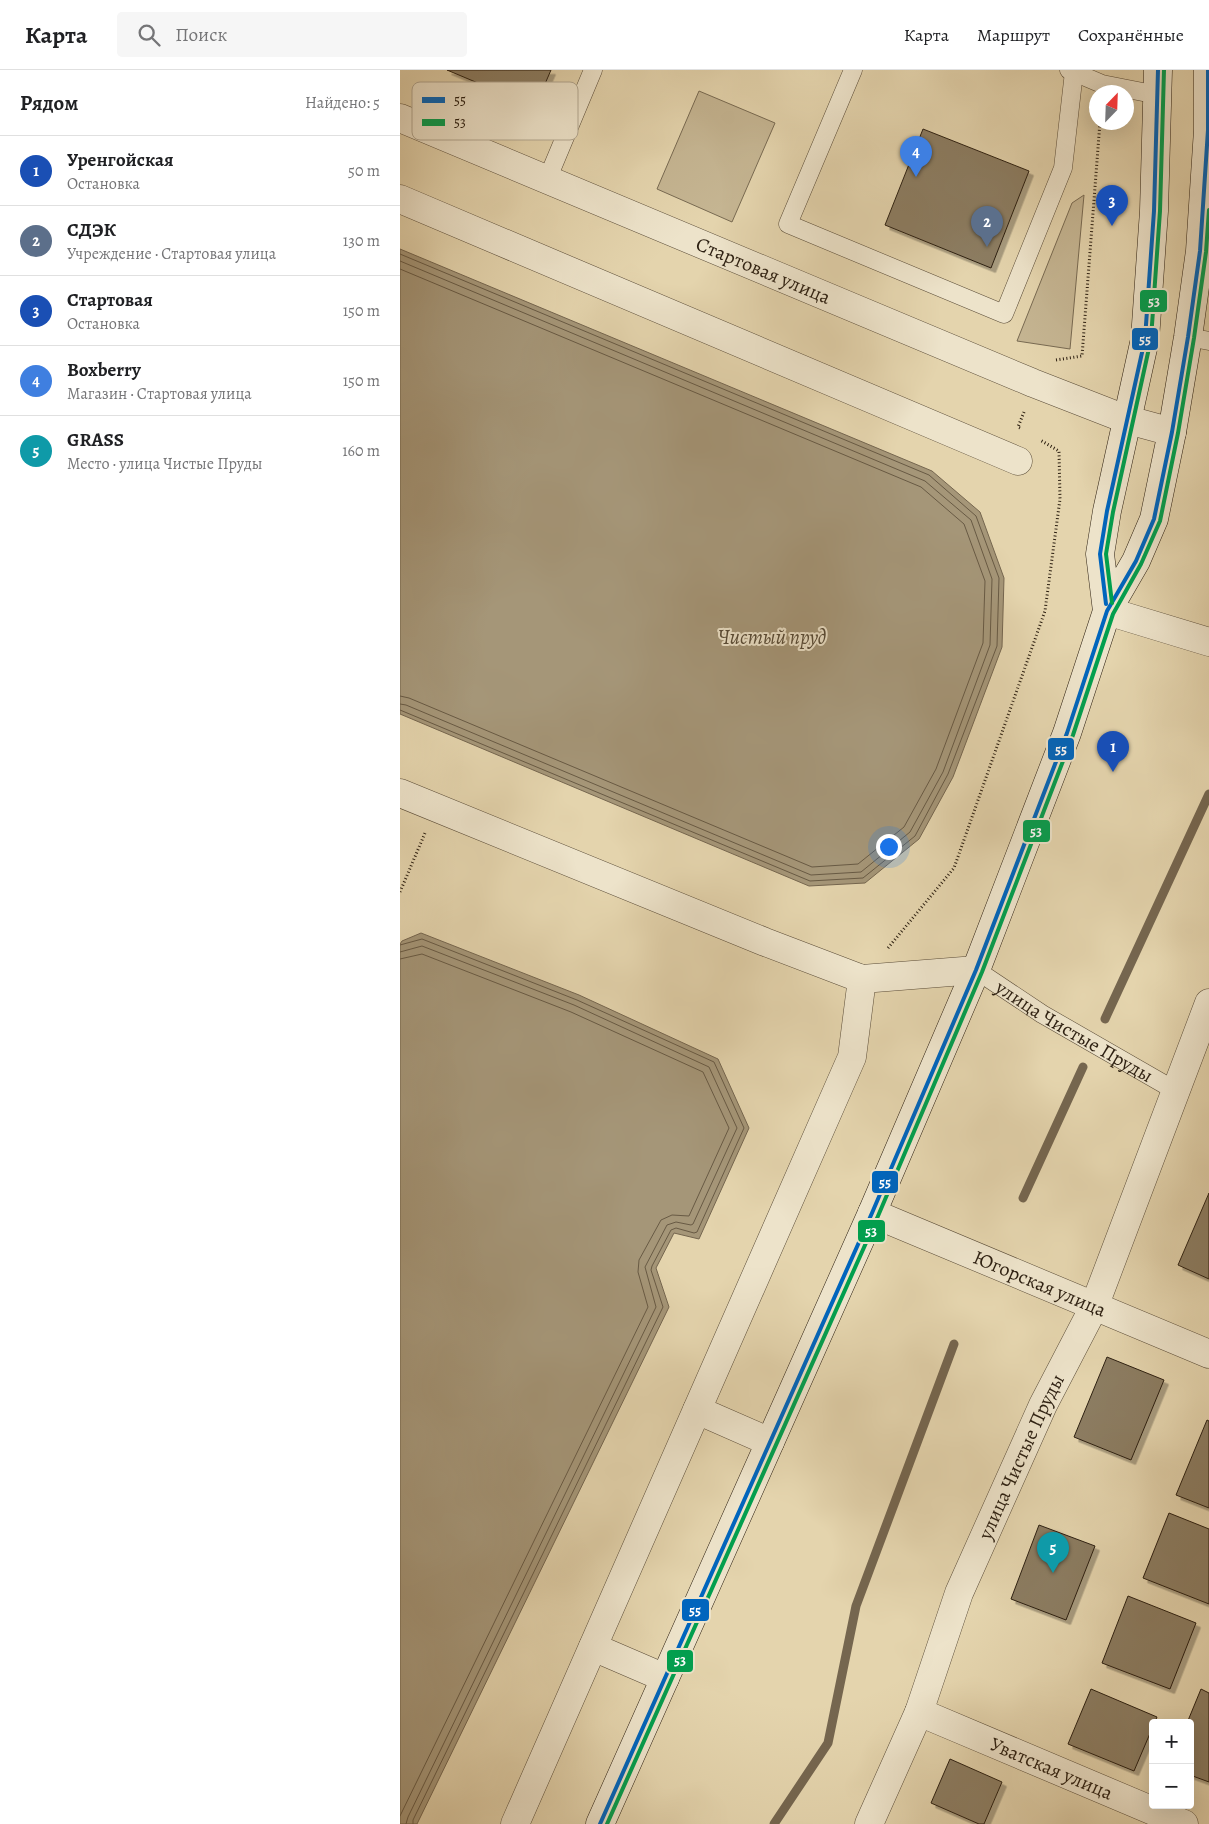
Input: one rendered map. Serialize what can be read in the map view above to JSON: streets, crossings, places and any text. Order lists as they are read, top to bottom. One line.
{"streets":{"street":["Стартовая улица","улица Чистые Пруды","Югорская улица","Уватская улица"]},"crossings":[["улица Чистые Пруды","Югорская улица"],["улица Чистые Пруды","Уватская улица"]],"water":["Чистый пруд"],"lines":["transit line 55","transit line 53"],"legend":["55","53"],"north":"top right","page":{"header":"Карта","search":"Поиск","nav":["Карта","Маршрут","Сохранённые"],"heading":["Рядом","Найдено: 5"],"list":[{"mark":"1","name":"Уренгойская","note":"Остановка","value":"50 m"},{"mark":"2","name":"СДЭК","note":"Учреждение · Стартовая улица","value":"130 m"},{"mark":"3","name":"Стартовая","note":"Остановка","value":"150 m"},{"mark":"4","name":"Boxberry","note":"Магазин · Стартовая улица","value":"150 m"},{"mark":"5","name":"GRASS","note":"Место · улица Чистые Пруды","value":"160 m"}],"pins":["4","3","2","1","5"],"map_buttons":["+","−"]}}
